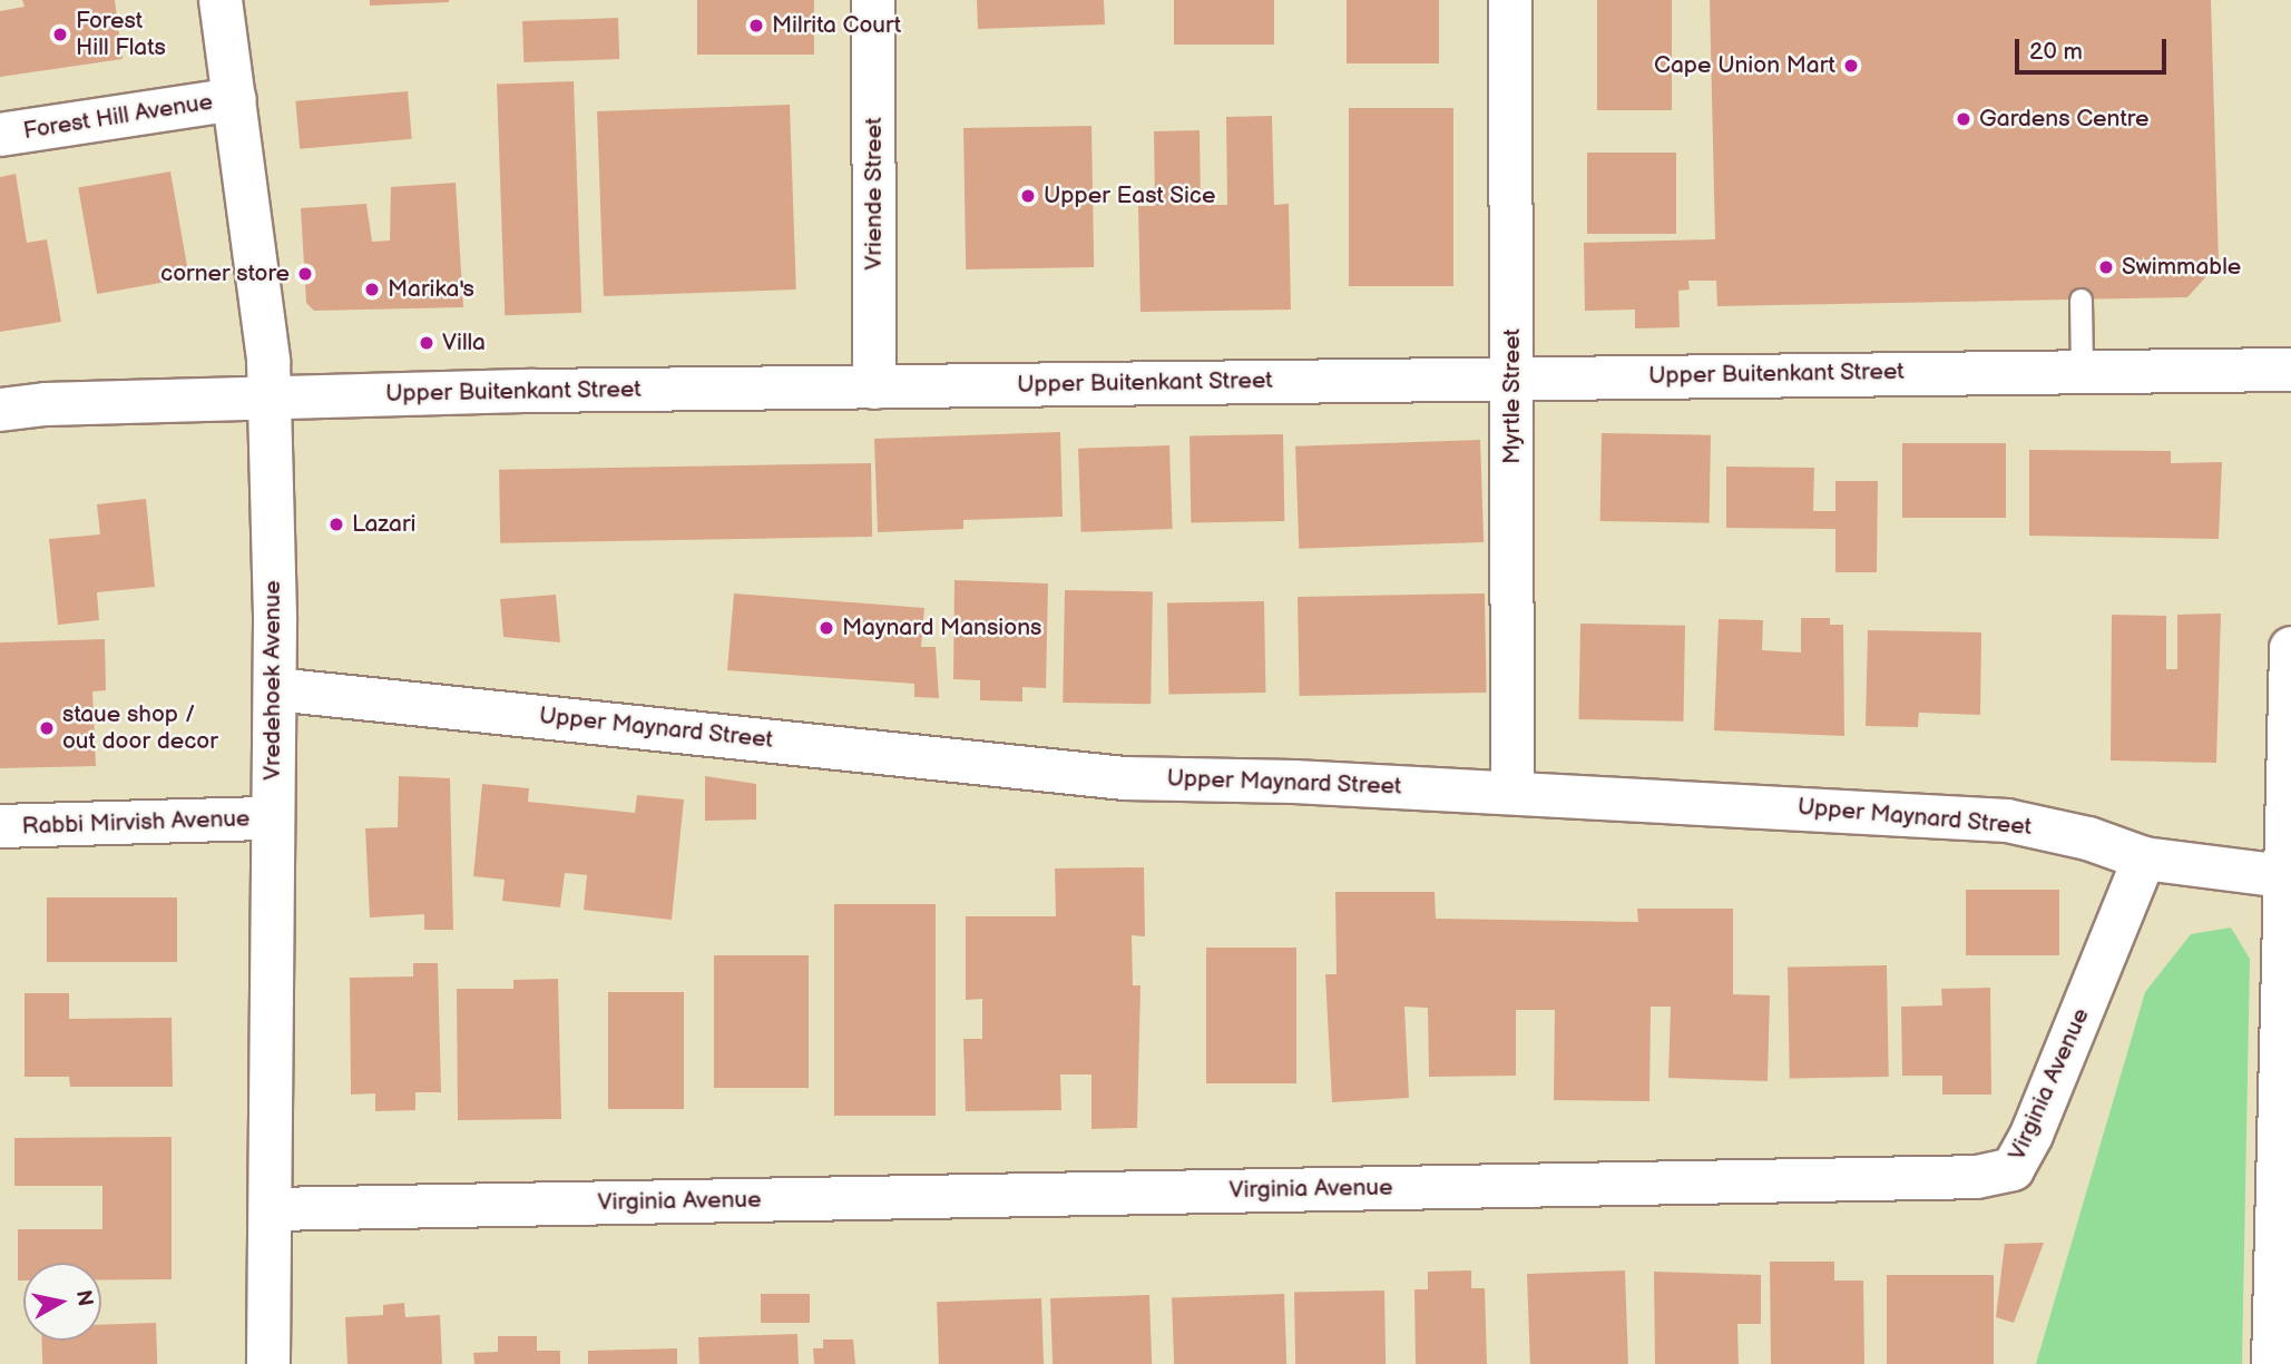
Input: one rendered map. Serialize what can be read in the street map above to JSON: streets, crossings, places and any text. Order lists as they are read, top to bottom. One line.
{"streets":{"street":["Forest Hill Avenue","Vriende Street","Upper Buitenkant Street","Myrtle Street","Vredehoek Avenue","Upper Maynard Street","Rabbi Mirvish Avenue","Virginia Avenue"]},"crossings":[["Forest Hill Avenue","Vredehoek Avenue"],["Vriende Street","Upper Buitenkant Street"],["Upper Buitenkant Street","Myrtle Street"],["Upper Buitenkant Street","Vredehoek Avenue"],["Myrtle Street","Upper Maynard Street"],["Vredehoek Avenue","Upper Maynard Street"],["Vredehoek Avenue","Rabbi Mirvish Avenue"],["Vredehoek Avenue","Virginia Avenue"],["Upper Maynard Street","Virginia Avenue"]],"places":["Milrita Court","Forest Hill Flats","Cape Union Mart","Gardens Centre","Upper East Sice","Swimmable","corner store","Marika's","Villa","Lazari","Maynard Mansions","staue shop / out door decor"],"scale_bar":"20 m","north":"right"}
